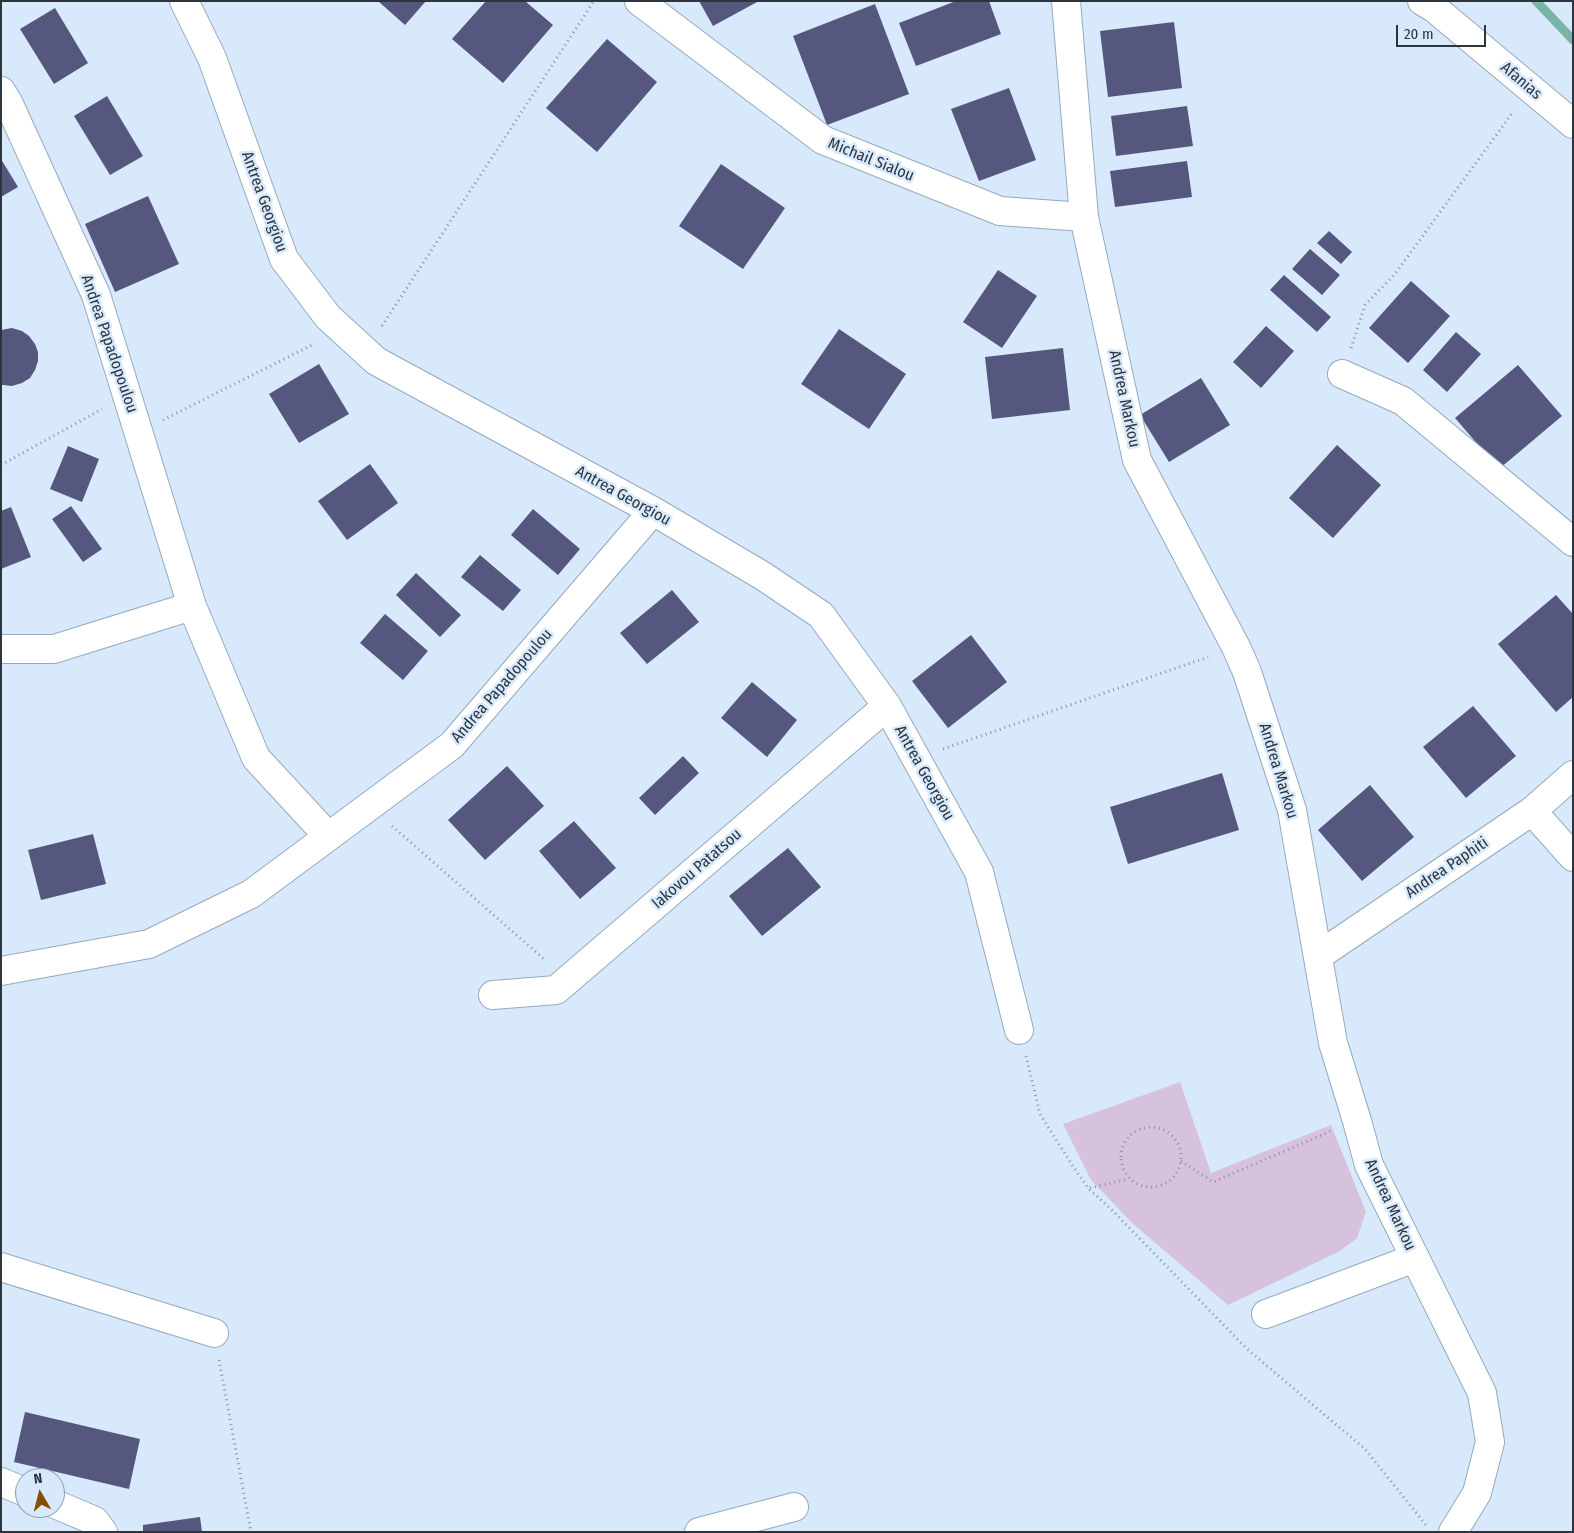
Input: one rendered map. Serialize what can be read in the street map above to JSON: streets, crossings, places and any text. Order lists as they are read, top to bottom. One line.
{"streets":{"street":["Afanias","Michail Sialou","Antrea Georgiou","Andrea Papadopoulou","Andrea Markou","Andrea Paphiti","Iakovou Patatsou"]},"crossings":[["Michail Sialou","Andrea Markou"],["Antrea Georgiou","Andrea Papadopoulou"],["Antrea Georgiou","Iakovou Patatsou"],["Andrea Markou","Andrea Paphiti"]],"scale_bar":"20 m","north":"top"}
